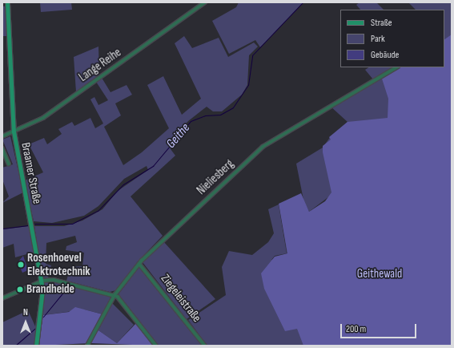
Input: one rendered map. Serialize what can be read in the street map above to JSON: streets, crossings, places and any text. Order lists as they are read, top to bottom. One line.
{"streets":{"street":["Lange Reihe","Braamer Straße","Nieliesberg","Ziegeleistraße"]},"crossings":[["Lange Reihe","Braamer Straße"],["Nieliesberg","Ziegeleistraße"]],"water":["Geithe"],"parks":["Geithewald"],"places":["Rosenhoevel Elektrotechnik","Brandheide"],"legend":["Straße","Park","Gebäude"],"scale_bar":"200 m","north":"top"}
